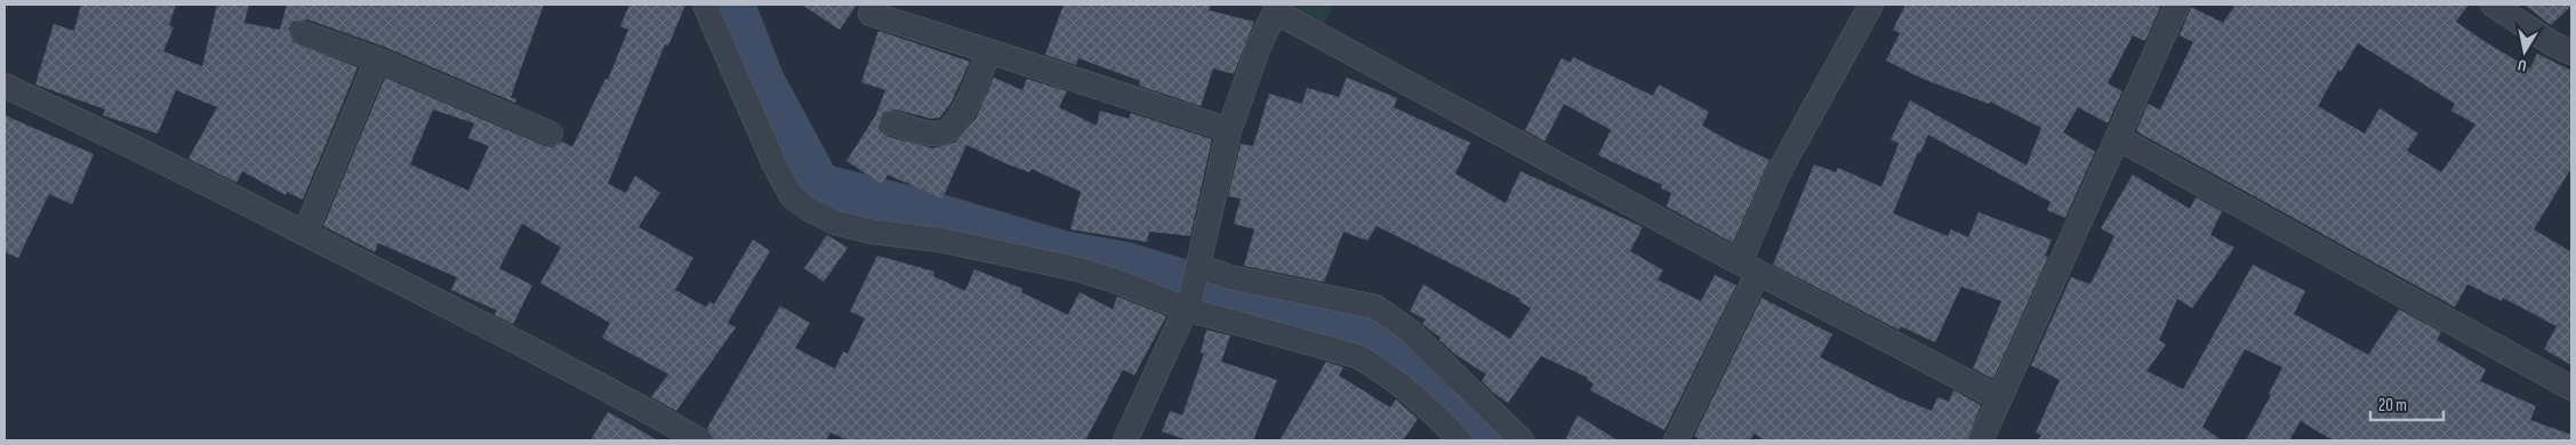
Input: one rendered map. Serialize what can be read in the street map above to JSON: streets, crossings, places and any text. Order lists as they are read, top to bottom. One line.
{"scale_bar":"20 m","north":"bottom"}
